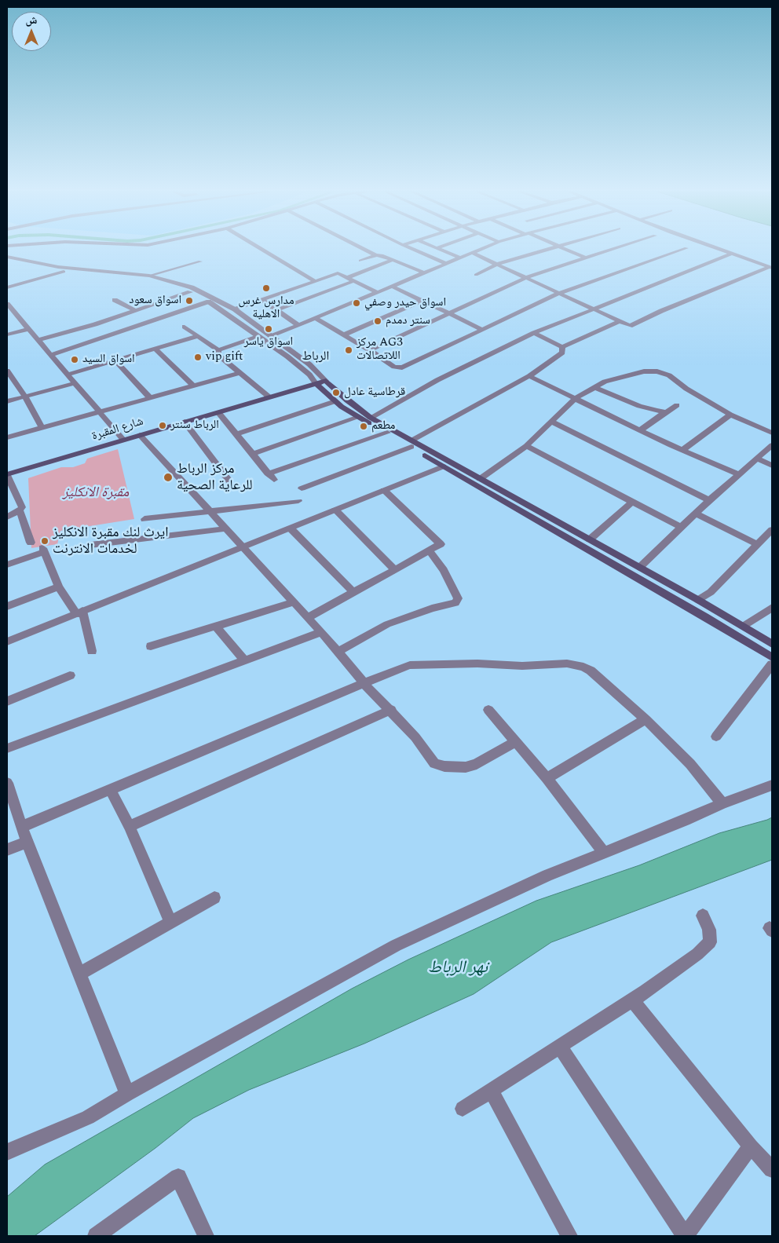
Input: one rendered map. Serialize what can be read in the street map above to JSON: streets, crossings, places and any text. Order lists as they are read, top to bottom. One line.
{"streets":{"main road":["شارع المقبرة"]},"districts":["الرباط"],"water":["نهر الرباط"],"parks":["مقبرة الانكليز"],"places":["مدارس غرس الاهلية","اسواق سعود","اسواق حيدر وصفي","سنتر دمدم","اسواق ياسر","مركز AG3 اللاتصالات","vip gift","اسواق السيد","قرطاسية عادل","الرباط سنتر","مطعم","مركز الرباط للرعاية الصحية","ايرث لنك مقبرة الانكليز لخدمات الانترنت"],"north":"top"}
